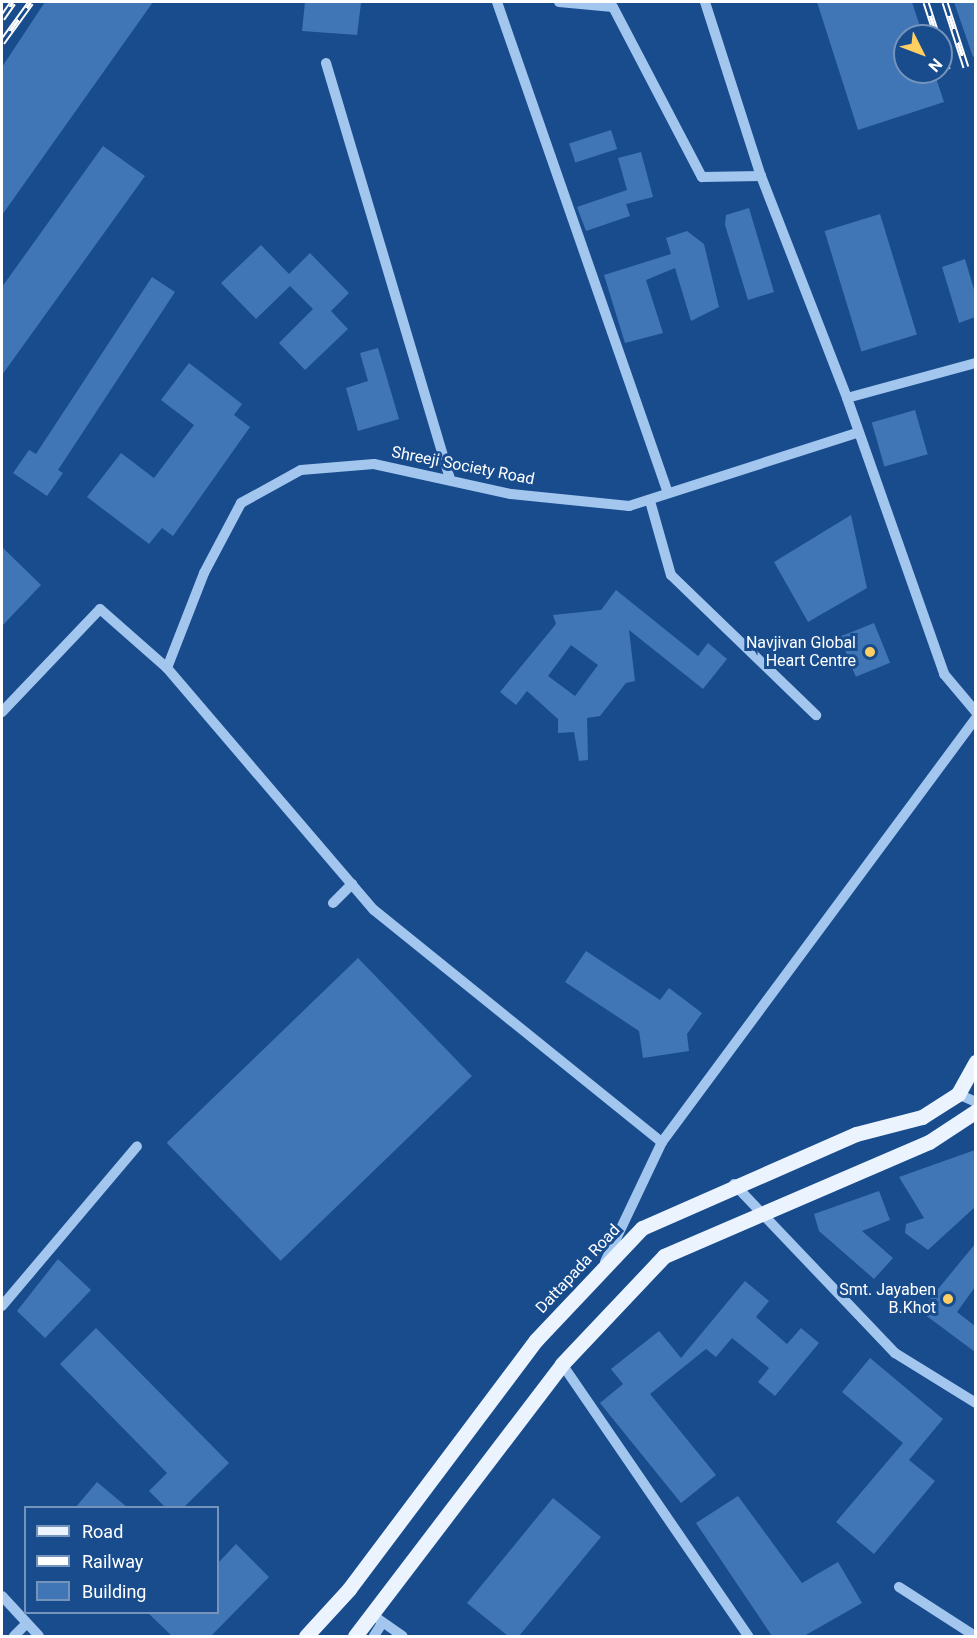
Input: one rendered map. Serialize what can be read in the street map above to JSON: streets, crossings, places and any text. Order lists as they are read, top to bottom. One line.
{"streets":{"main road":["Dattapada Road"],"street":["Shreeji Society Road"]},"places":["Navjivan Global Heart Centre","Smt. Jayaben B.Khot"],"legend":["Road","Railway","Building"],"north":"bottom right"}
